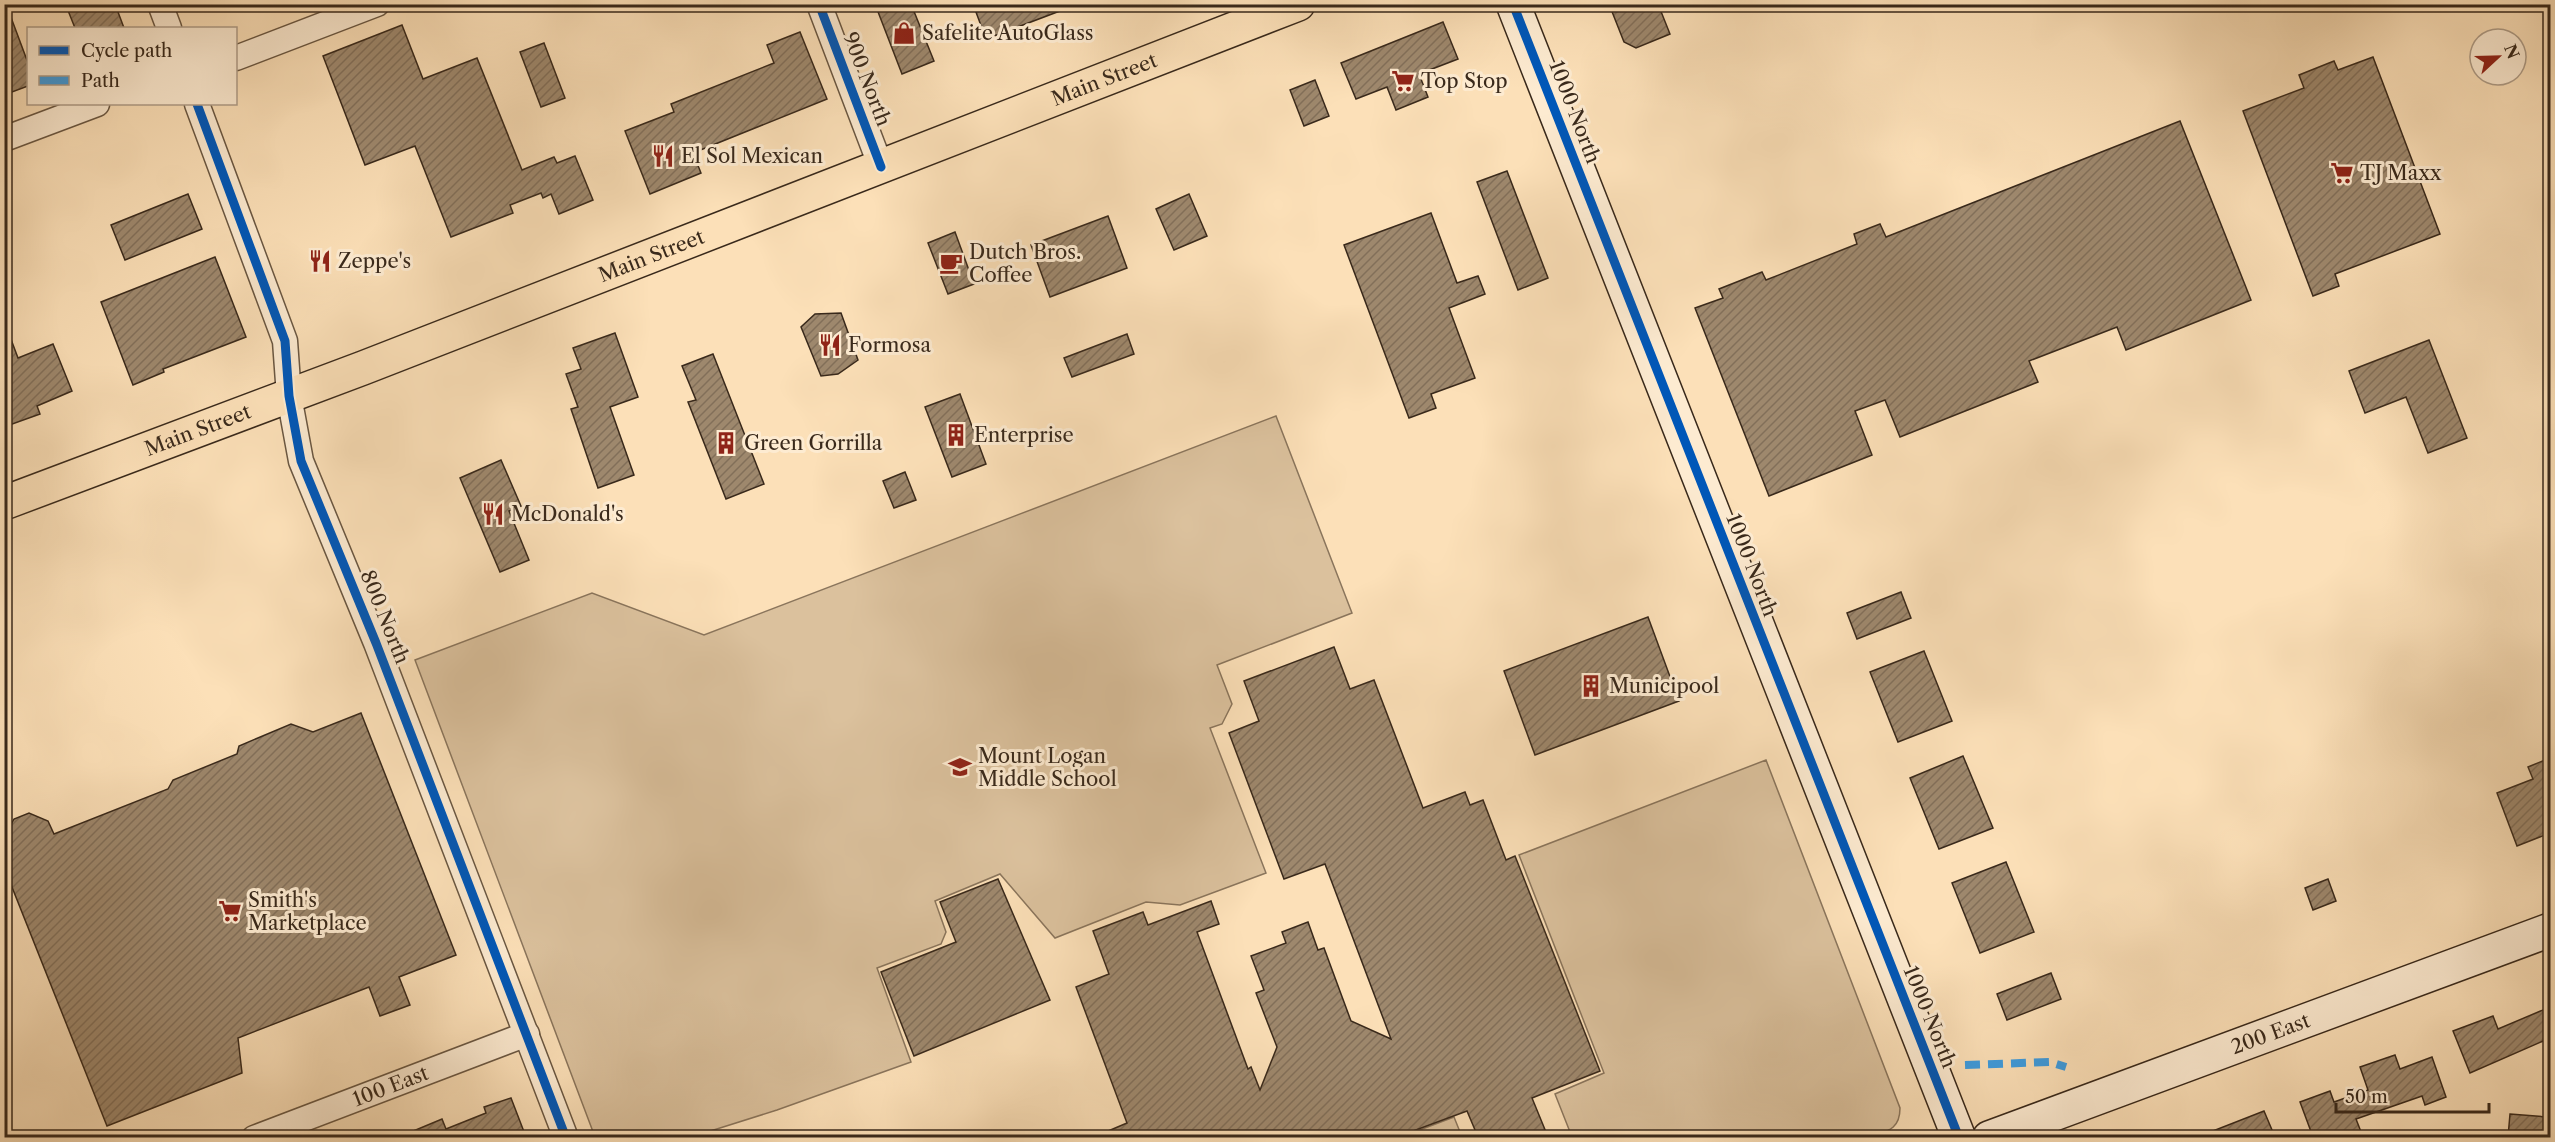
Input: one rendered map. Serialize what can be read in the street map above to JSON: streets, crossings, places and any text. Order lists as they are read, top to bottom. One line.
{"streets":{"main road":["Main Street"],"street":["900 North","1000 North","800 North","200 East","100 East"]},"crossings":[["900 North","Main Street"],["Main Street","800 North"],["800 North","100 East"]],"places":{"shop":["Safelite AutoGlass"],"supermarket":["Top Stop","TJ Maxx","Smith's Marketplace"],"restaurant":["El Sol Mexican","Zeppe's","Formosa","McDonald's"],"cafe":["Dutch Bros. Coffee"],"building":["Enterprise","Green Gorrilla","Municipool"],"school or university":["Mount Logan Middle School"]},"legend":["Cycle path","Path"],"scale_bar":"50 m","north":"right"}
